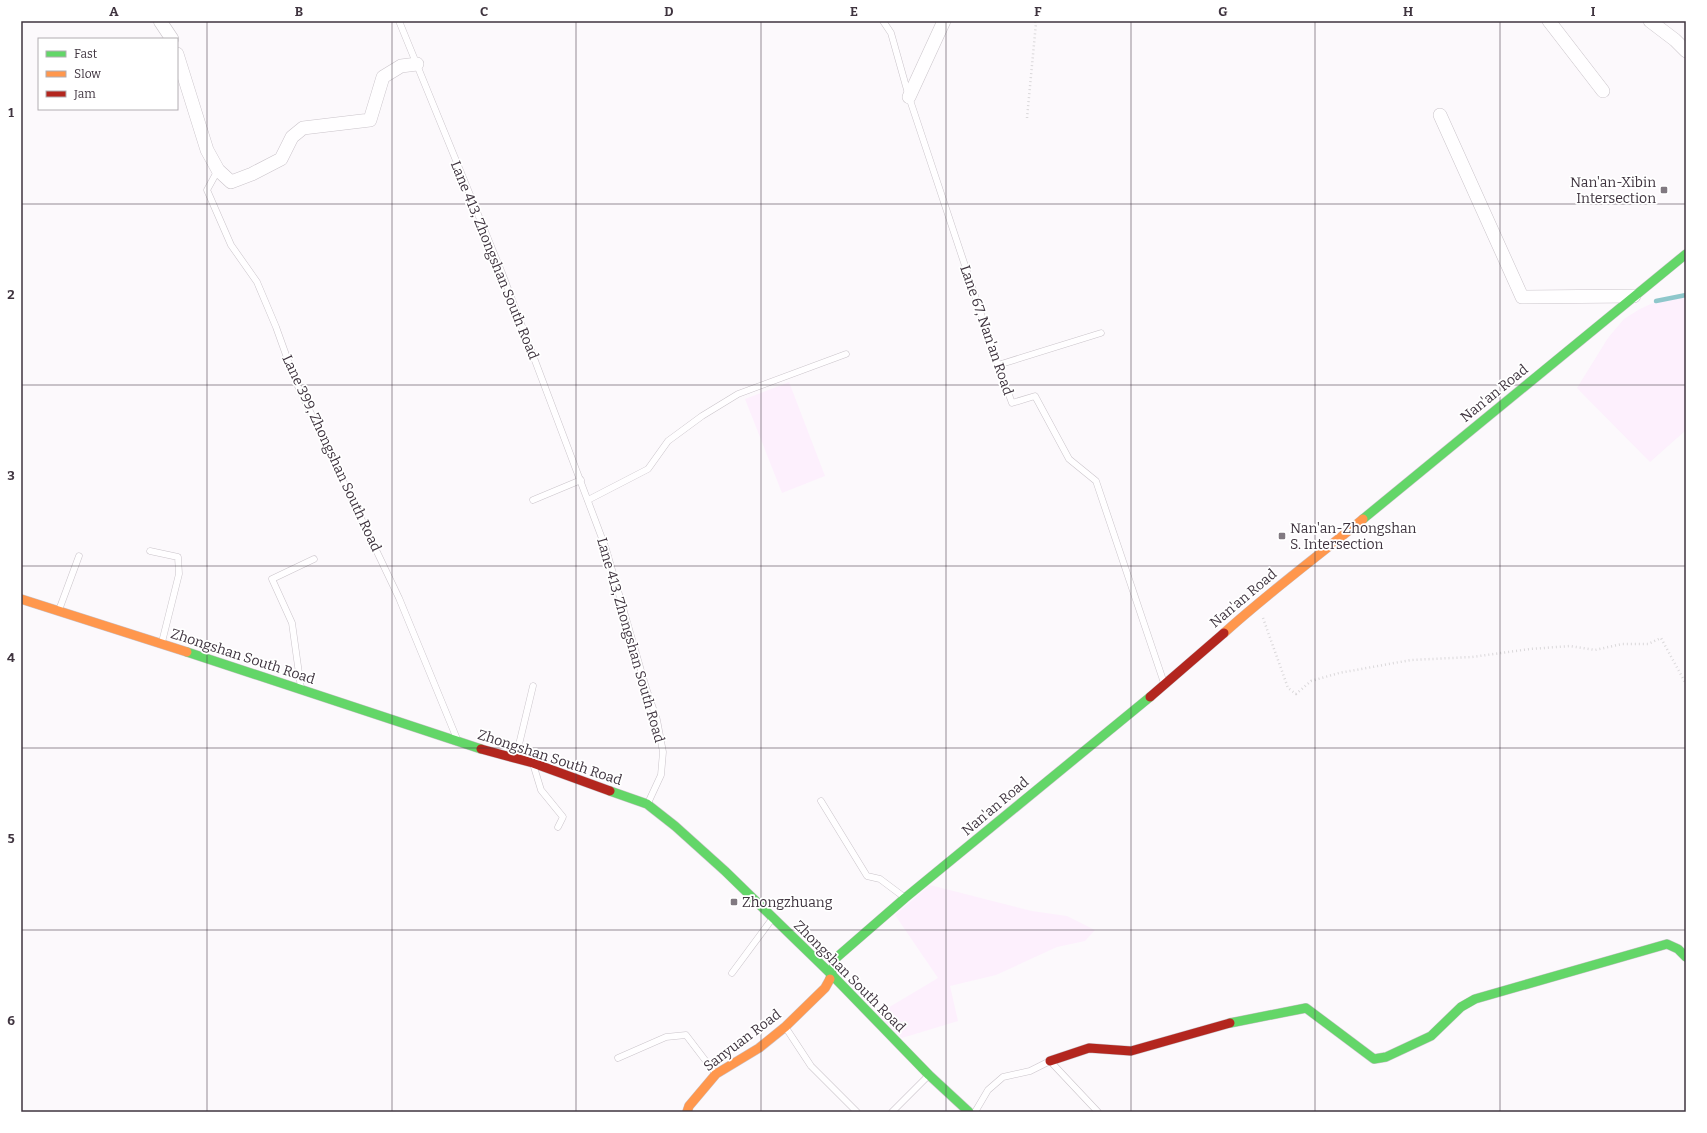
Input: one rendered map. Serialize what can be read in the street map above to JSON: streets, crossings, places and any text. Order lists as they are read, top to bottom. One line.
{"streets":{"street":["Nan'an Road","Zhongshan South Road","Sanyuan Road"],"lane":["Lane 413, Zhongshan South Road","Lane 67, Nan'an Road","Lane 399, Zhongshan South Road"]},"crossings":[["Lane 413, Zhongshan South Road","Zhongshan South Road"],["Lane 67, Nan'an Road","Nan'an Road"],["Nan'an Road","Zhongshan South Road"],["Nan'an Road","Sanyuan Road"],["Lane 399, Zhongshan South Road","Zhongshan South Road"],["Zhongshan South Road","Sanyuan Road"]],"places":{"transit":["Nan'an-Xibin Intersection","Nan'an-Zhongshan S. Intersection","Zhongzhuang"]},"legend":["Fast","Slow","Jam"],"grid":{"columns":["A","B","C","D","E","F","G","H","I"],"rows":["1","2","3","4","5","6"]}}
